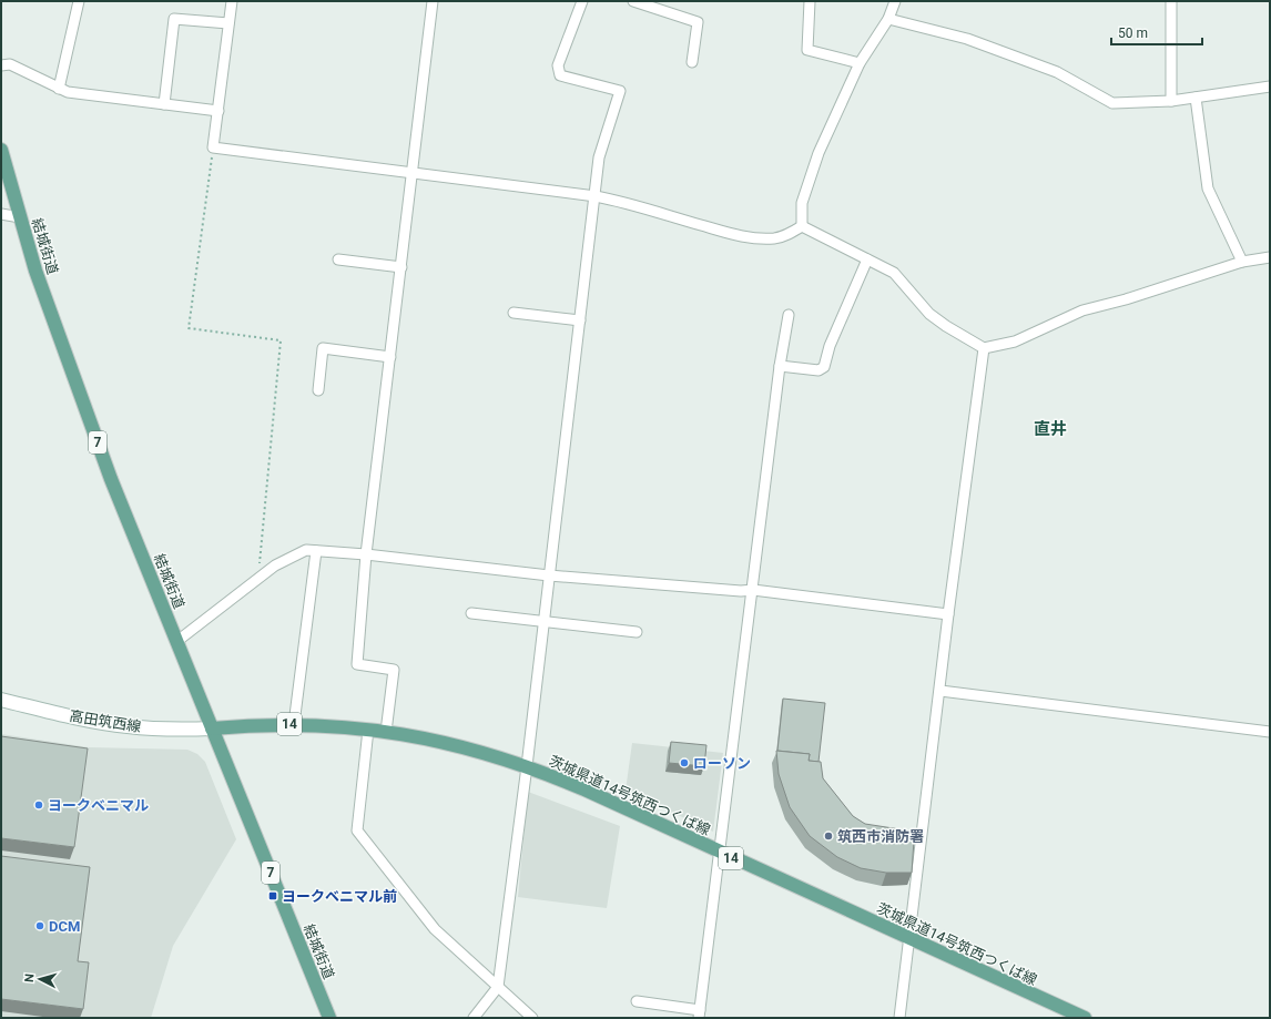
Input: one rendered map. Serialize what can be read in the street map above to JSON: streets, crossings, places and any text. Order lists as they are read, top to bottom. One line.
{"streets":{"main road":["結城街道","7","高田筑西線","14","茨城県道14号筑西つくば線"]},"crossings":[["結城街道","高田筑西線"],["結城街道","茨城県道14号筑西つくば線"],["高田筑西線","茨城県道14号筑西つくば線"]],"districts":["直井"],"places":{"other":["ローソン","ヨークベニマル","筑西市消防署","DCM"],"transit":["ヨークベニマル前"]},"scale_bar":"50 m","north":"left"}
